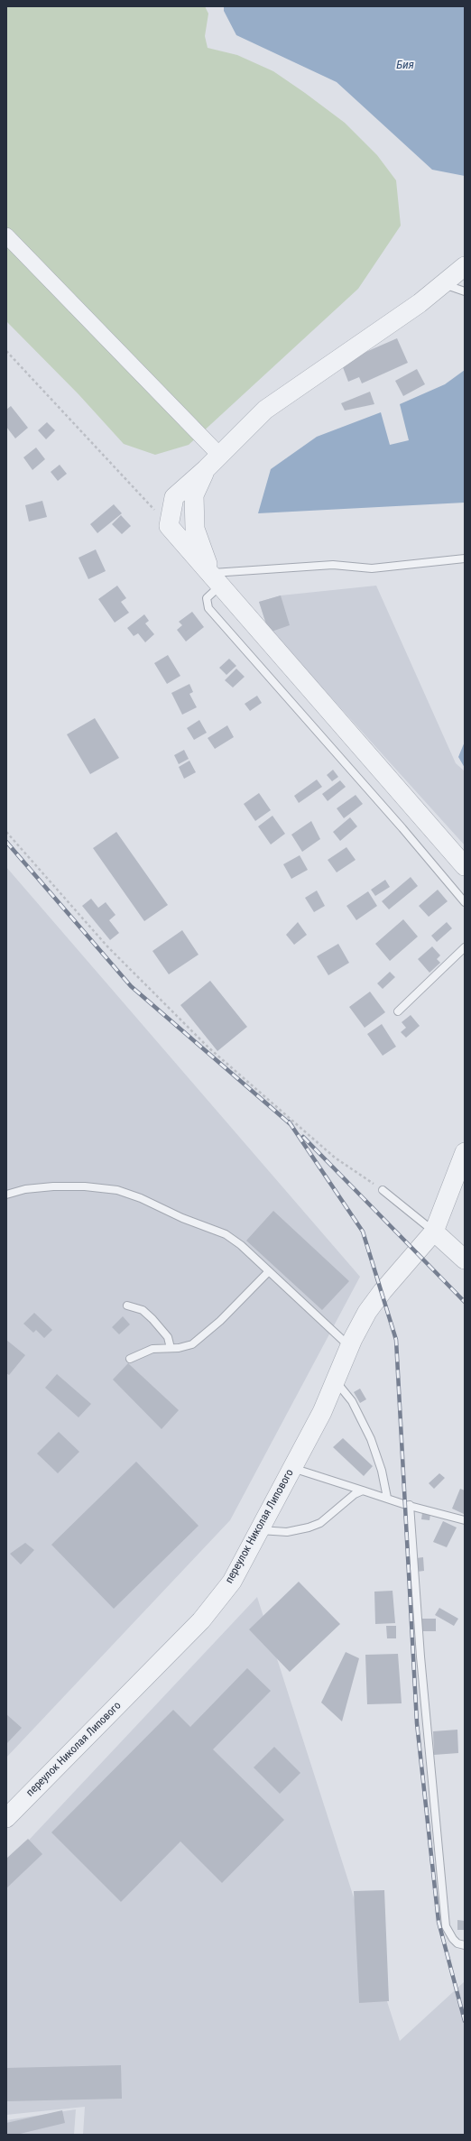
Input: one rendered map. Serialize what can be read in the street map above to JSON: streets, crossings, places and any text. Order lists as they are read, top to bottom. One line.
{"streets":{"street":["переулок Николая Липового"]},"water":["Бия"]}
